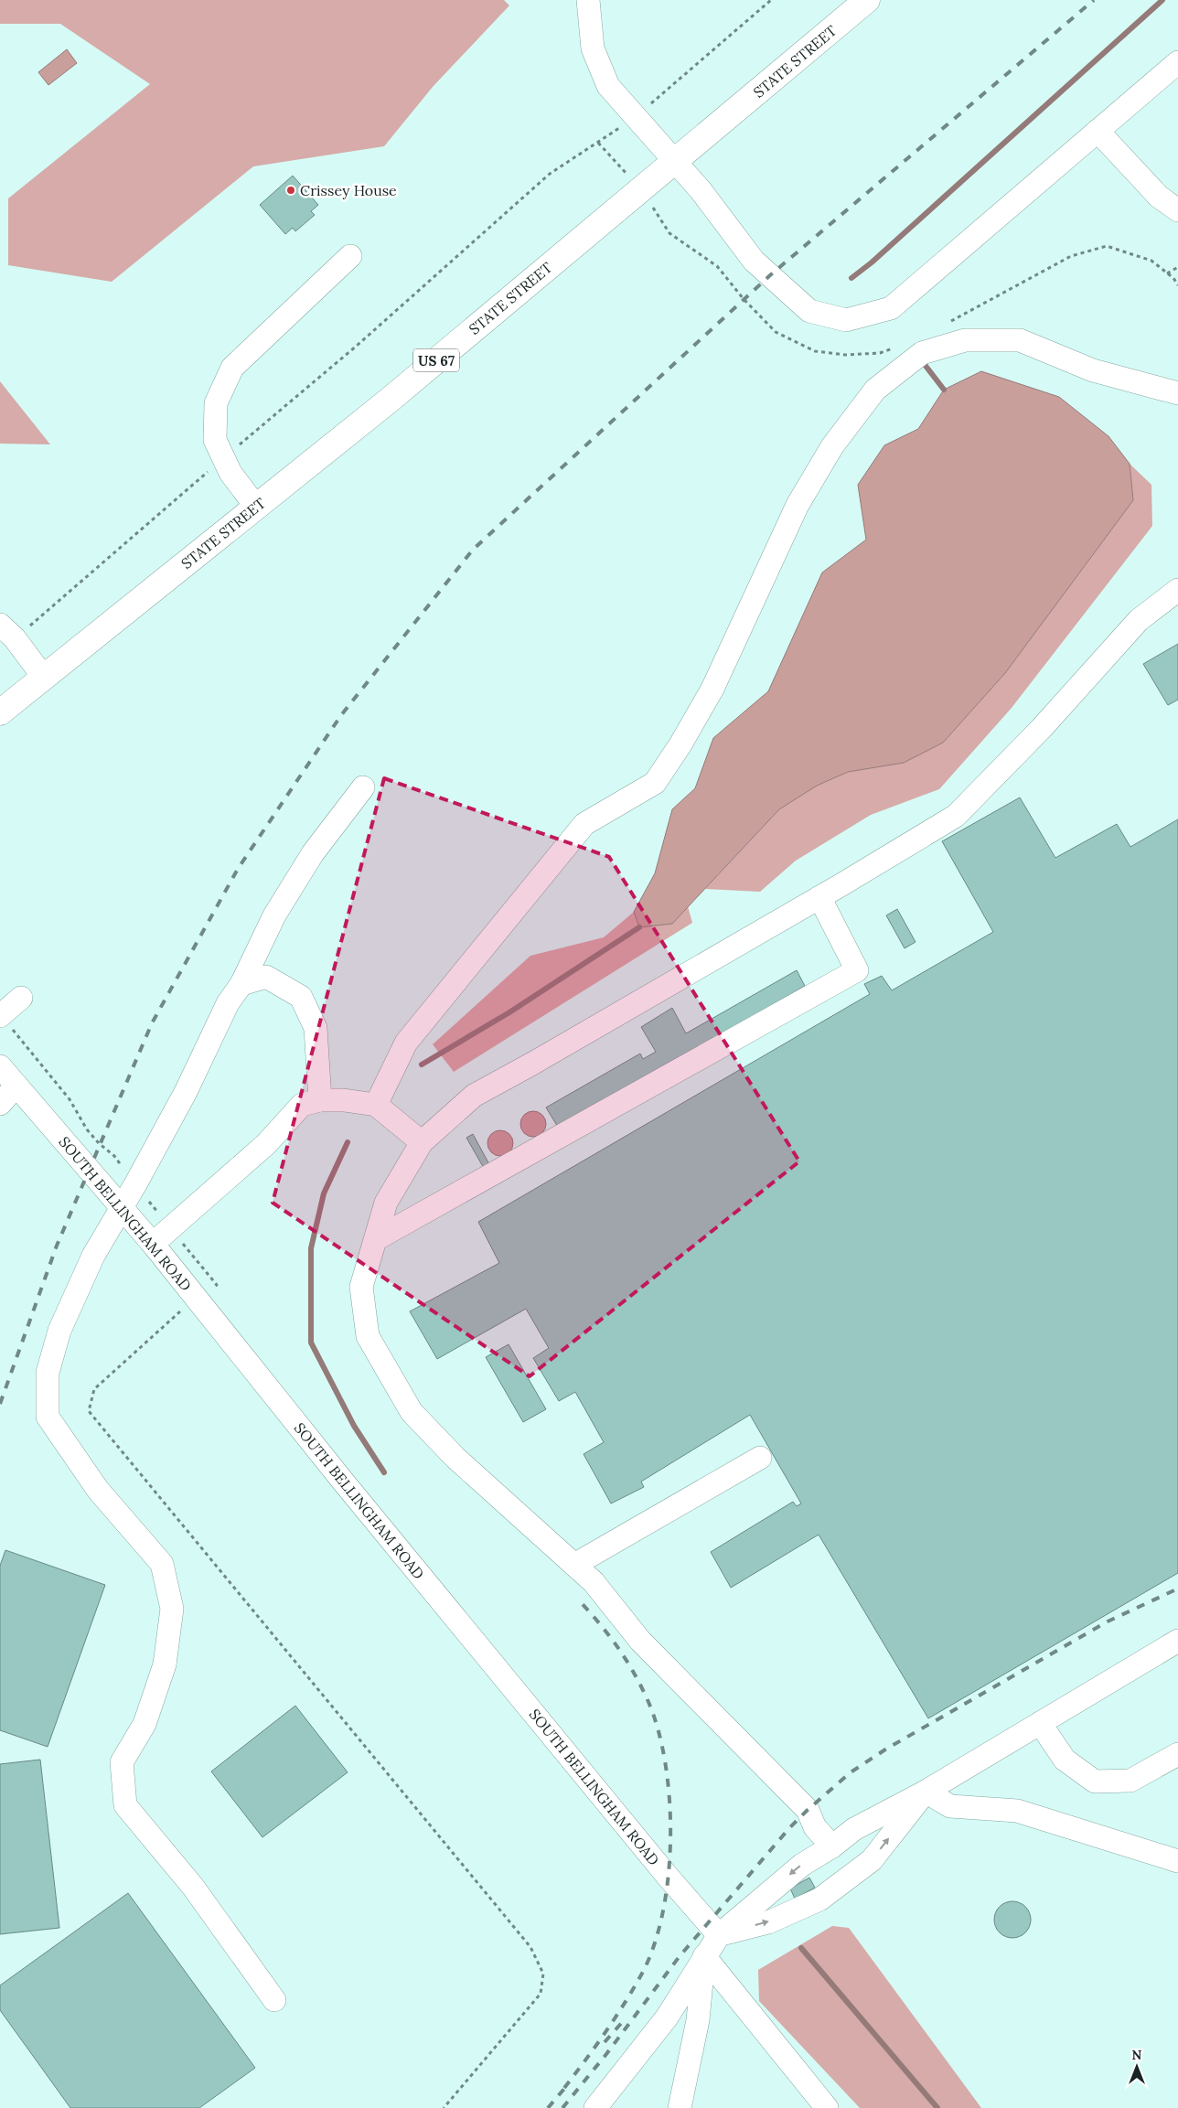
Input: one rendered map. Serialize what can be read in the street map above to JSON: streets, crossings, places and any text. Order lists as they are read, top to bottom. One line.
{"streets":{"main road":["STATE STREET","US 67"],"street":["SOUTH BELLINGHAM ROAD"]},"places":["Crissey House"],"north":"top"}
